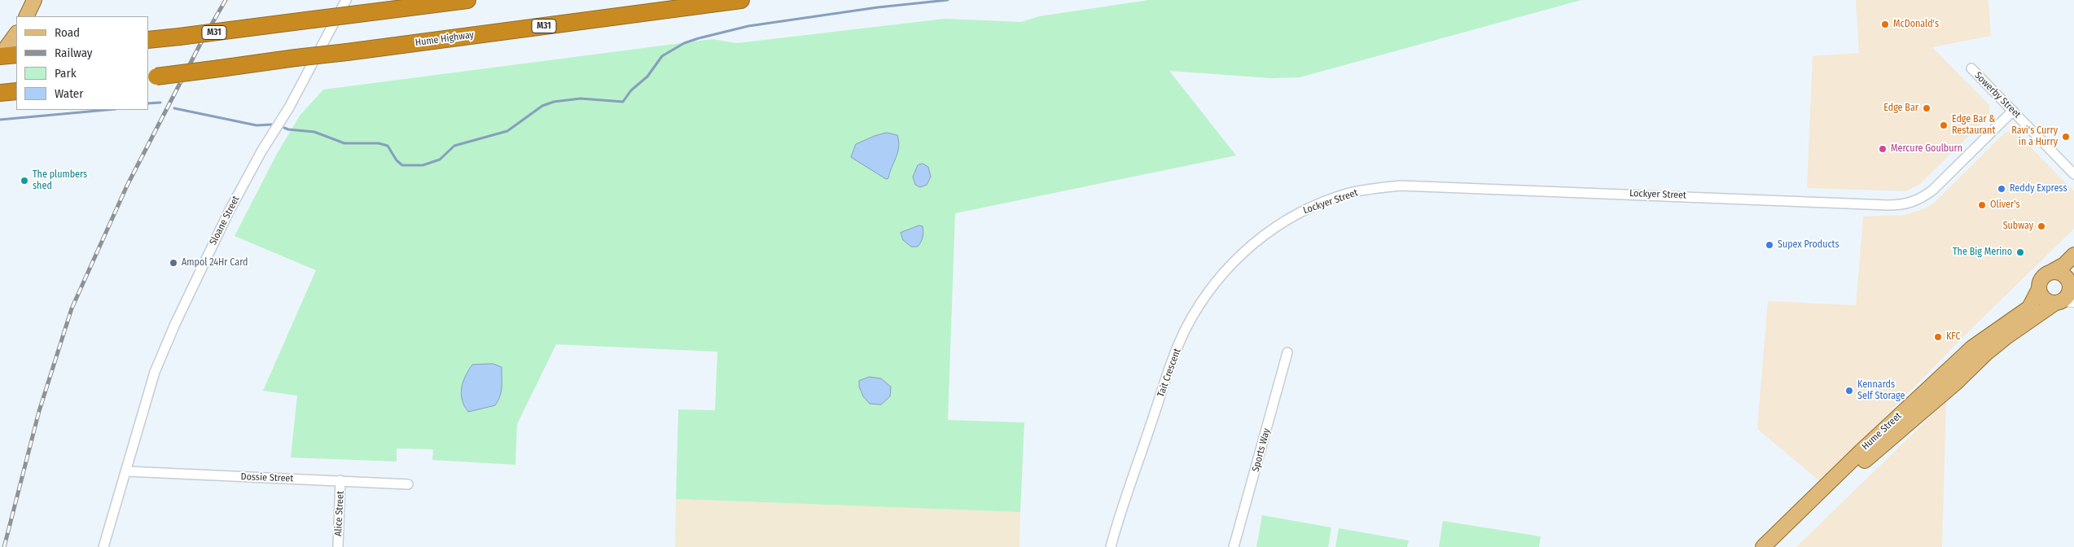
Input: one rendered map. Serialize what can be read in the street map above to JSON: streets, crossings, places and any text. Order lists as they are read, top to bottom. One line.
{"streets":{"highway":["M31","Hume Highway"],"main road":["Hume Street"],"street":["Sowerby Street","Lockyer Street","Sloane Street","Tait Crescent","Sports Way","Dossie Street","Alice Street"]},"crossings":[["Sowerby Street","Lockyer Street"],["Lockyer Street","Tait Crescent"],["Sloane Street","Dossie Street"],["Dossie Street","Alice Street"]],"places":["McDonald's","Edge Bar","Edge Bar & Restaurant","Ravi's Curry in a Hurry","Mercure Goulburn","The plumbers shed","Reddy Express","Oliver's","Subway","Supex Products","The Big Merino","Ampol 24Hr Card","KFC","Kennards Self Storage"],"legend":["Road","Railway","Park","Water"]}
